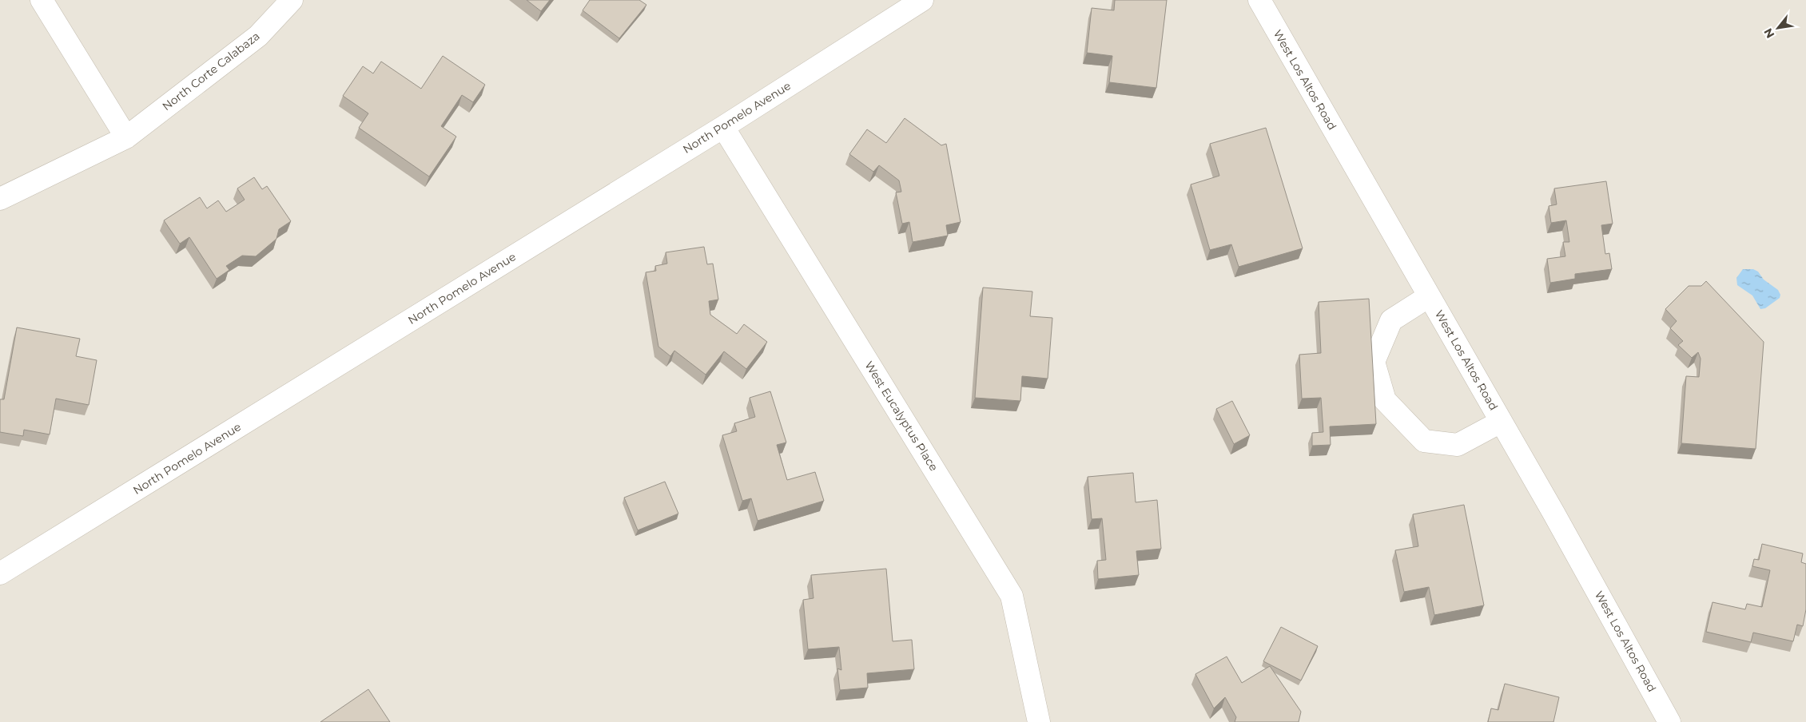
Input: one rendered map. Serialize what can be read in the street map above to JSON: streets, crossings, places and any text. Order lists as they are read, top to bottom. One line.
{"streets":{"street":["North Corte Calabaza","West Los Altos Road","North Pomelo Avenue","West Eucalyptus Place"]},"crossings":[["North Pomelo Avenue","West Eucalyptus Place"]],"north":"bottom left"}
